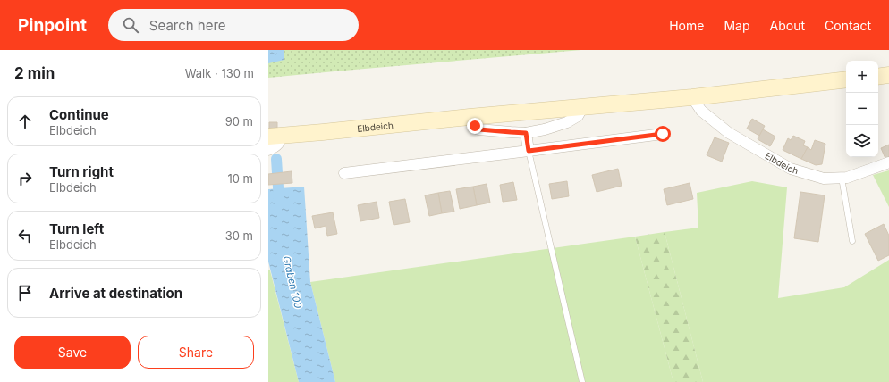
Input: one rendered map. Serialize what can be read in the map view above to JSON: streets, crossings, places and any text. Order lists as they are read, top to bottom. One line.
{"streets":{"street":["Elbdeich"]},"water":["Graben 100"],"page":{"header":"Pinpoint","search":"Search here","nav":["Home","Map","About","Contact"],"heading":["2 min","Walk · 130 m"],"map_buttons":["+","−"],"list":[["Continue","Elbdeich","90 m"],["Turn right","Elbdeich","10 m"],["Turn left","Elbdeich","30 m"],"Arrive at destination"],"buttons":["Save","Share"]}}
